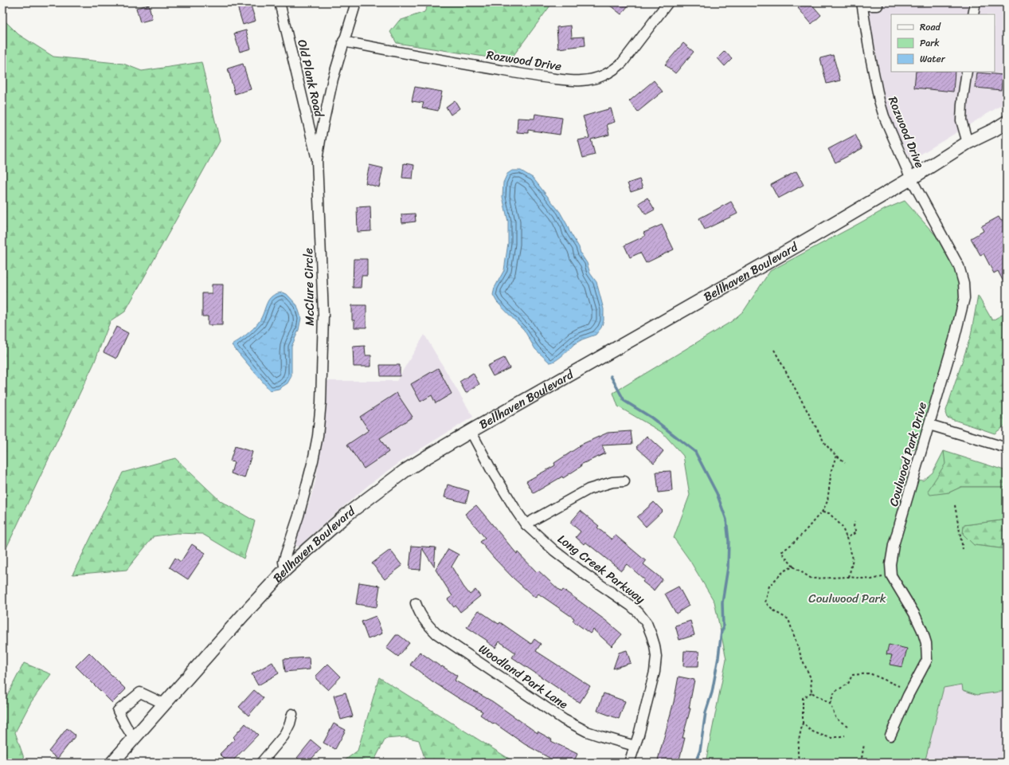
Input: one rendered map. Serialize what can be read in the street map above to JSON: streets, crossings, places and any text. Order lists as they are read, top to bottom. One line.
{"streets":{"main road":["Bellhaven Boulevard"],"street":["Rozwood Drive","Old Plank Road","McClure Circle","Coulwood Park Drive","Long Creek Parkway","Woodland Park Lane"]},"crossings":[["Rozwood Drive","Bellhaven Boulevard"],["Rozwood Drive","McClure Circle"],["Rozwood Drive","Coulwood Park Drive"],["Old Plank Road","McClure Circle"],["Bellhaven Boulevard","McClure Circle"],["Bellhaven Boulevard","Coulwood Park Drive"],["Bellhaven Boulevard","Long Creek Parkway"],["Long Creek Parkway","Woodland Park Lane"]],"parks":["Coulwood Park"],"legend":["Road","Park","Water"]}
